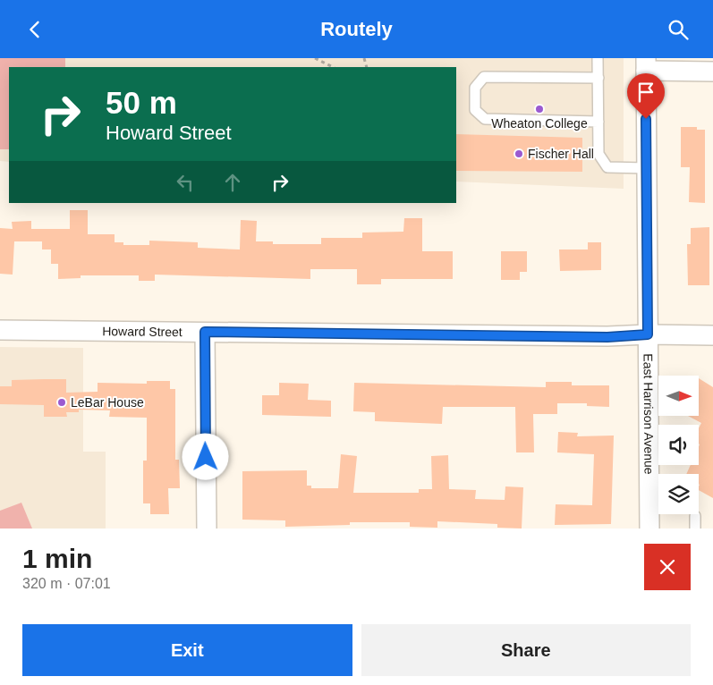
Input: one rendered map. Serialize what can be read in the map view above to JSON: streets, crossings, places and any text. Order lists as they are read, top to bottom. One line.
{"streets":{"street":["Howard Street","East Harrison Avenue"]},"crossings":[["Howard Street","East Harrison Avenue"]],"places":["Wheaton College","Fischer Hall","LeBar House"],"north":"right","page":{"header":"Routely","turn":["50 m","Howard Street"],"heading":["1 min","320 m · 07:01"],"buttons":["Exit","Share"]}}
